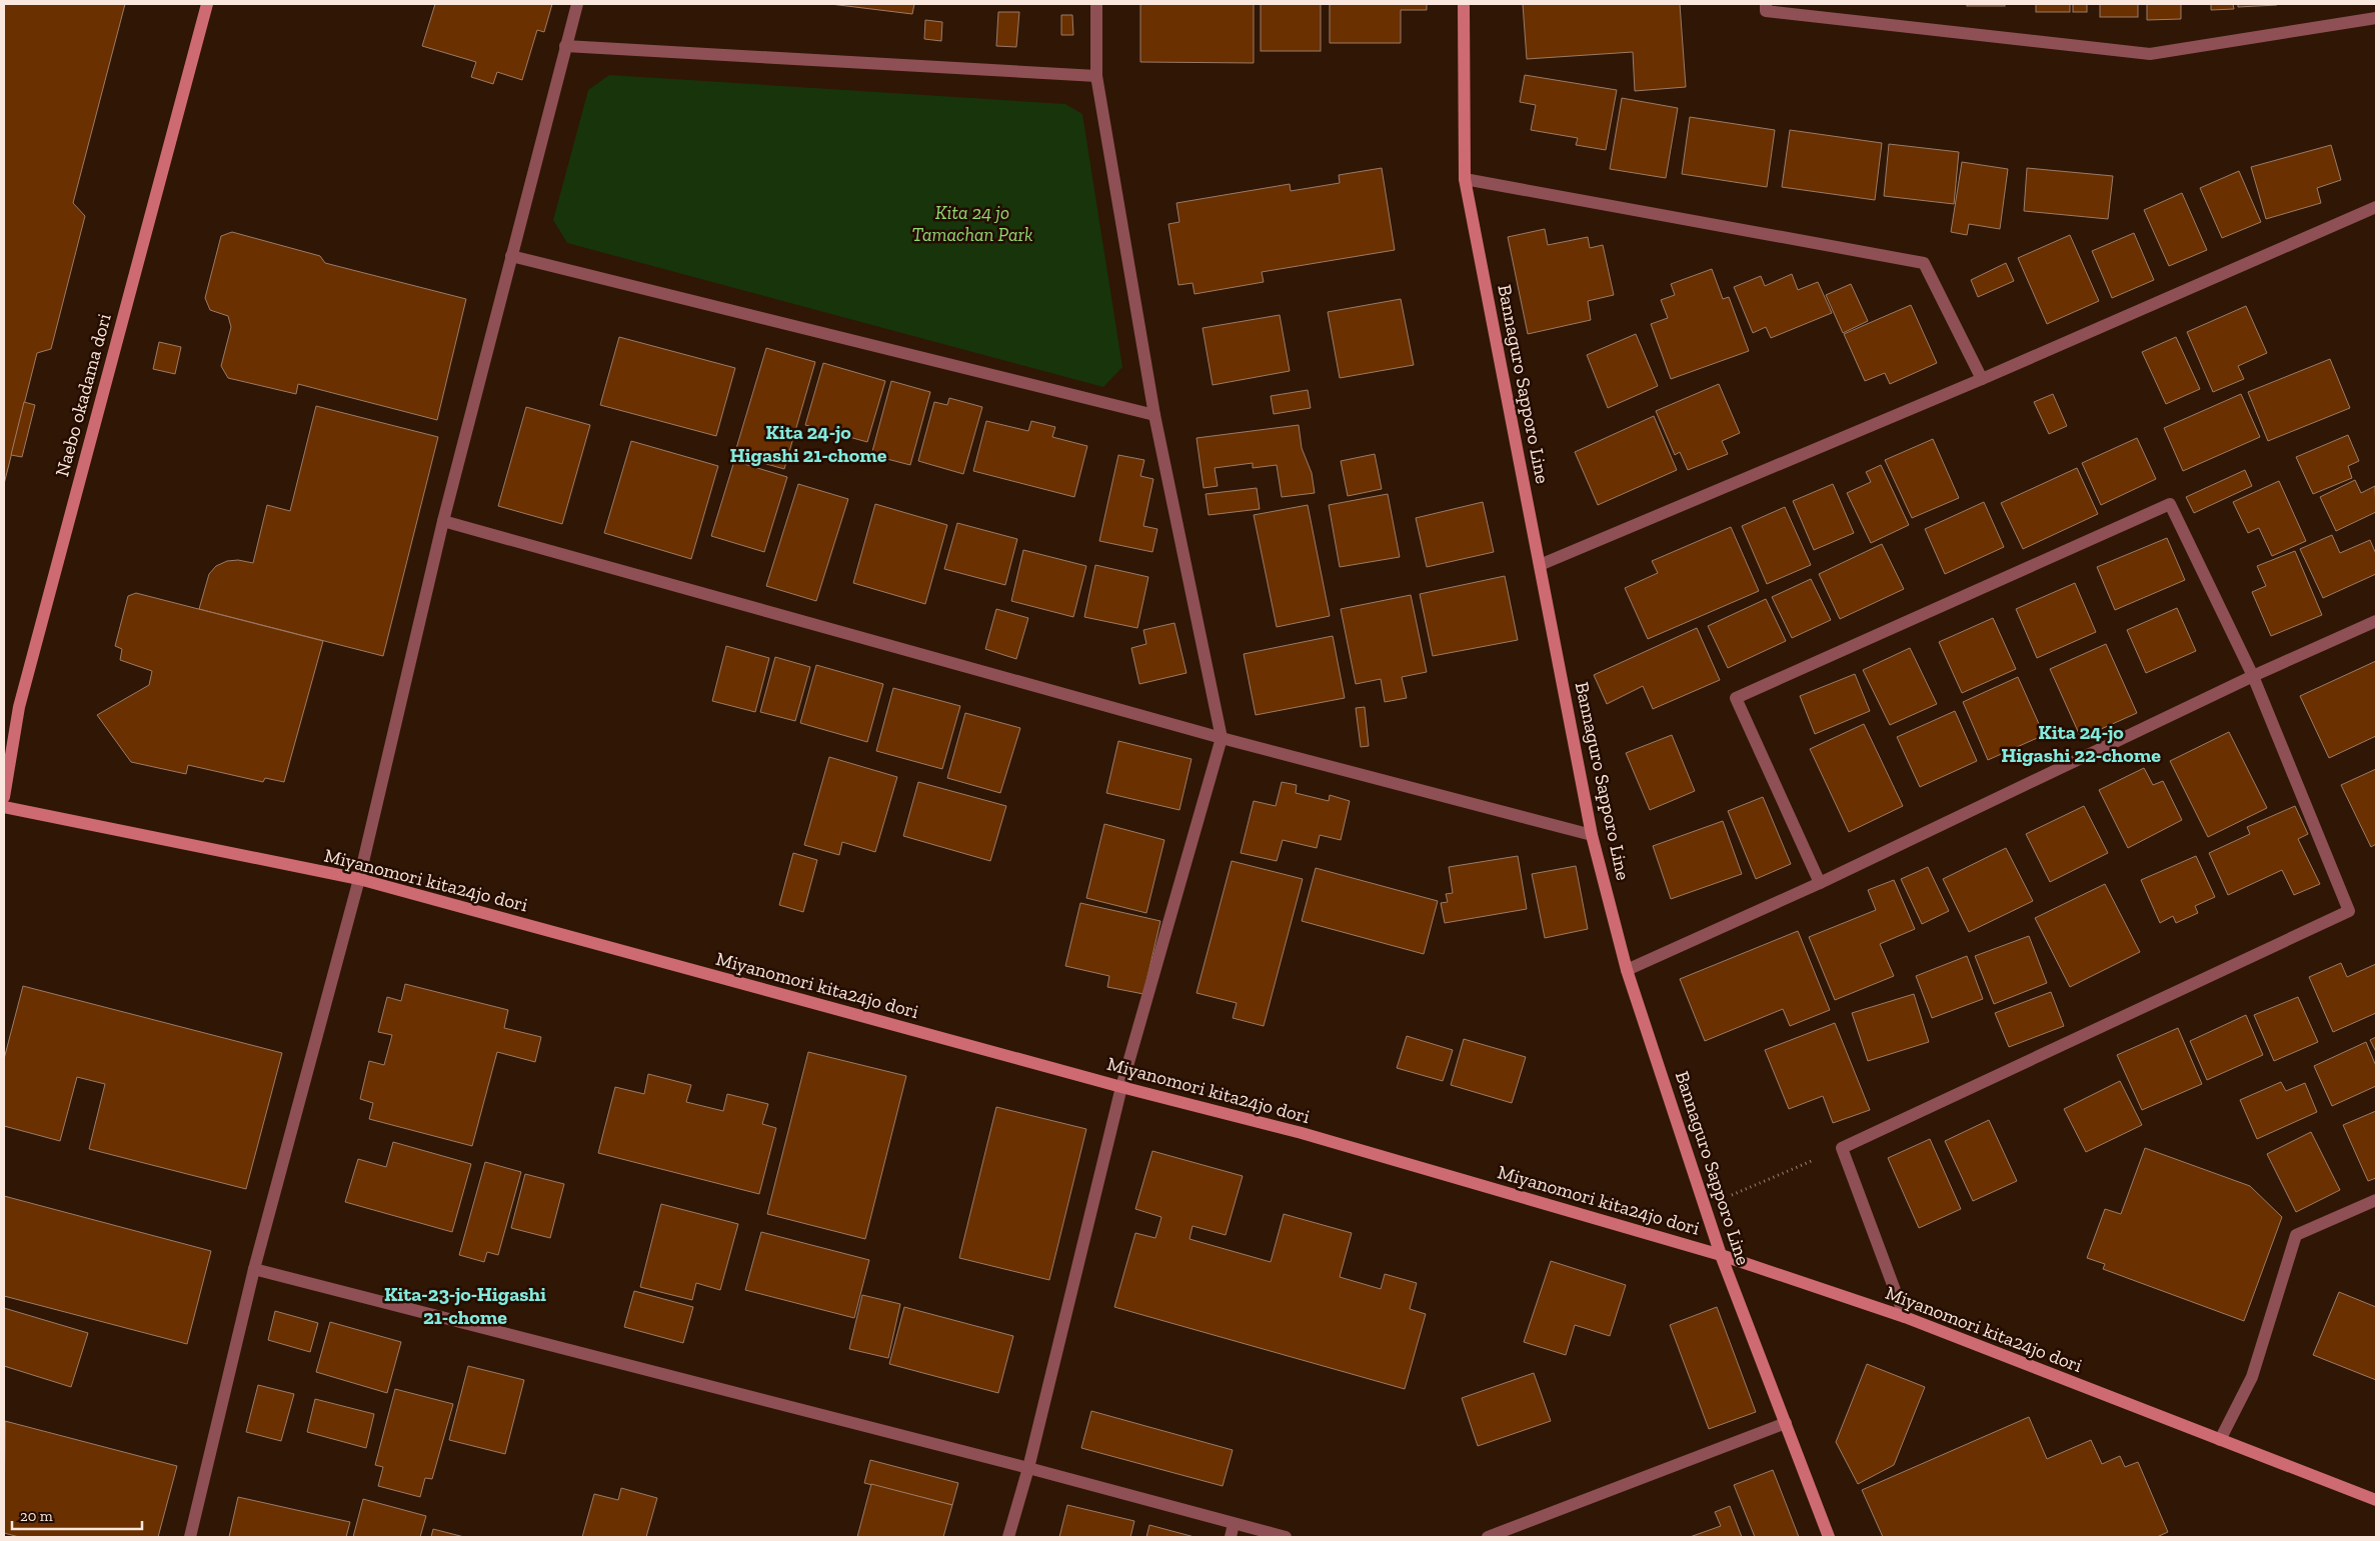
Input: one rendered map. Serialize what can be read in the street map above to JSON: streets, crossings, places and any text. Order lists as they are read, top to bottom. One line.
{"streets":{"street":["Bannaguro Sapporo Line","Naebo okadama dori","Miyanomori kita24jo dori"]},"crossings":[["Bannaguro Sapporo Line","Miyanomori kita24jo dori"]],"districts":["Kita 24-jo Higashi 21-chome","Kita 24-jo Higashi 22-chome","Kita-23-jo-Higashi 21-chome"],"parks":["Kita 24 jo Tamachan Park"],"scale_bar":"20 m"}
